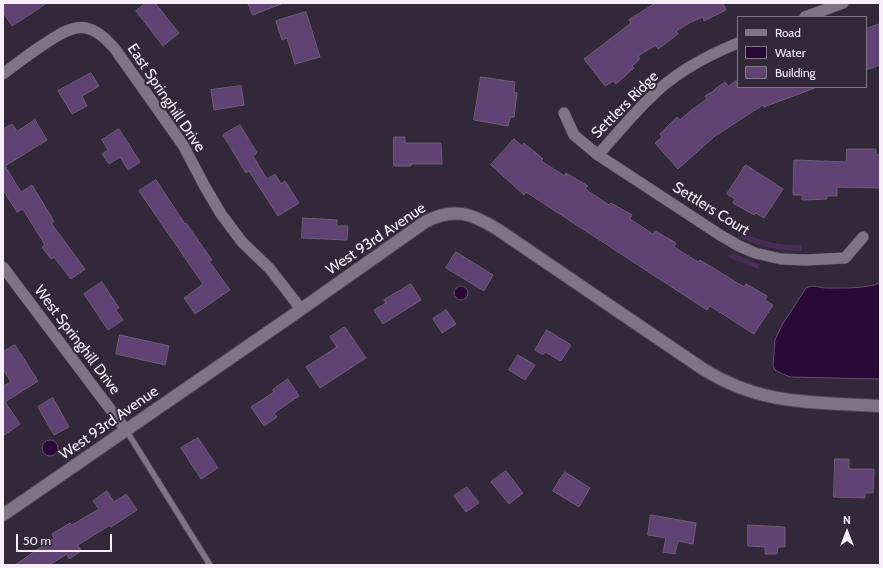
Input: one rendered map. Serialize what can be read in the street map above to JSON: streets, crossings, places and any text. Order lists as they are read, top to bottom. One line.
{"streets":{"street":["East Springhill Drive","Settlers Ridge","Settlers Court","West 93rd Avenue","West Springhill Drive"]},"crossings":[["East Springhill Drive","West 93rd Avenue"],["Settlers Ridge","Settlers Court"],["West 93rd Avenue","West Springhill Drive"]],"legend":["Road","Water","Building"],"scale_bar":"50 m","north":"top"}
